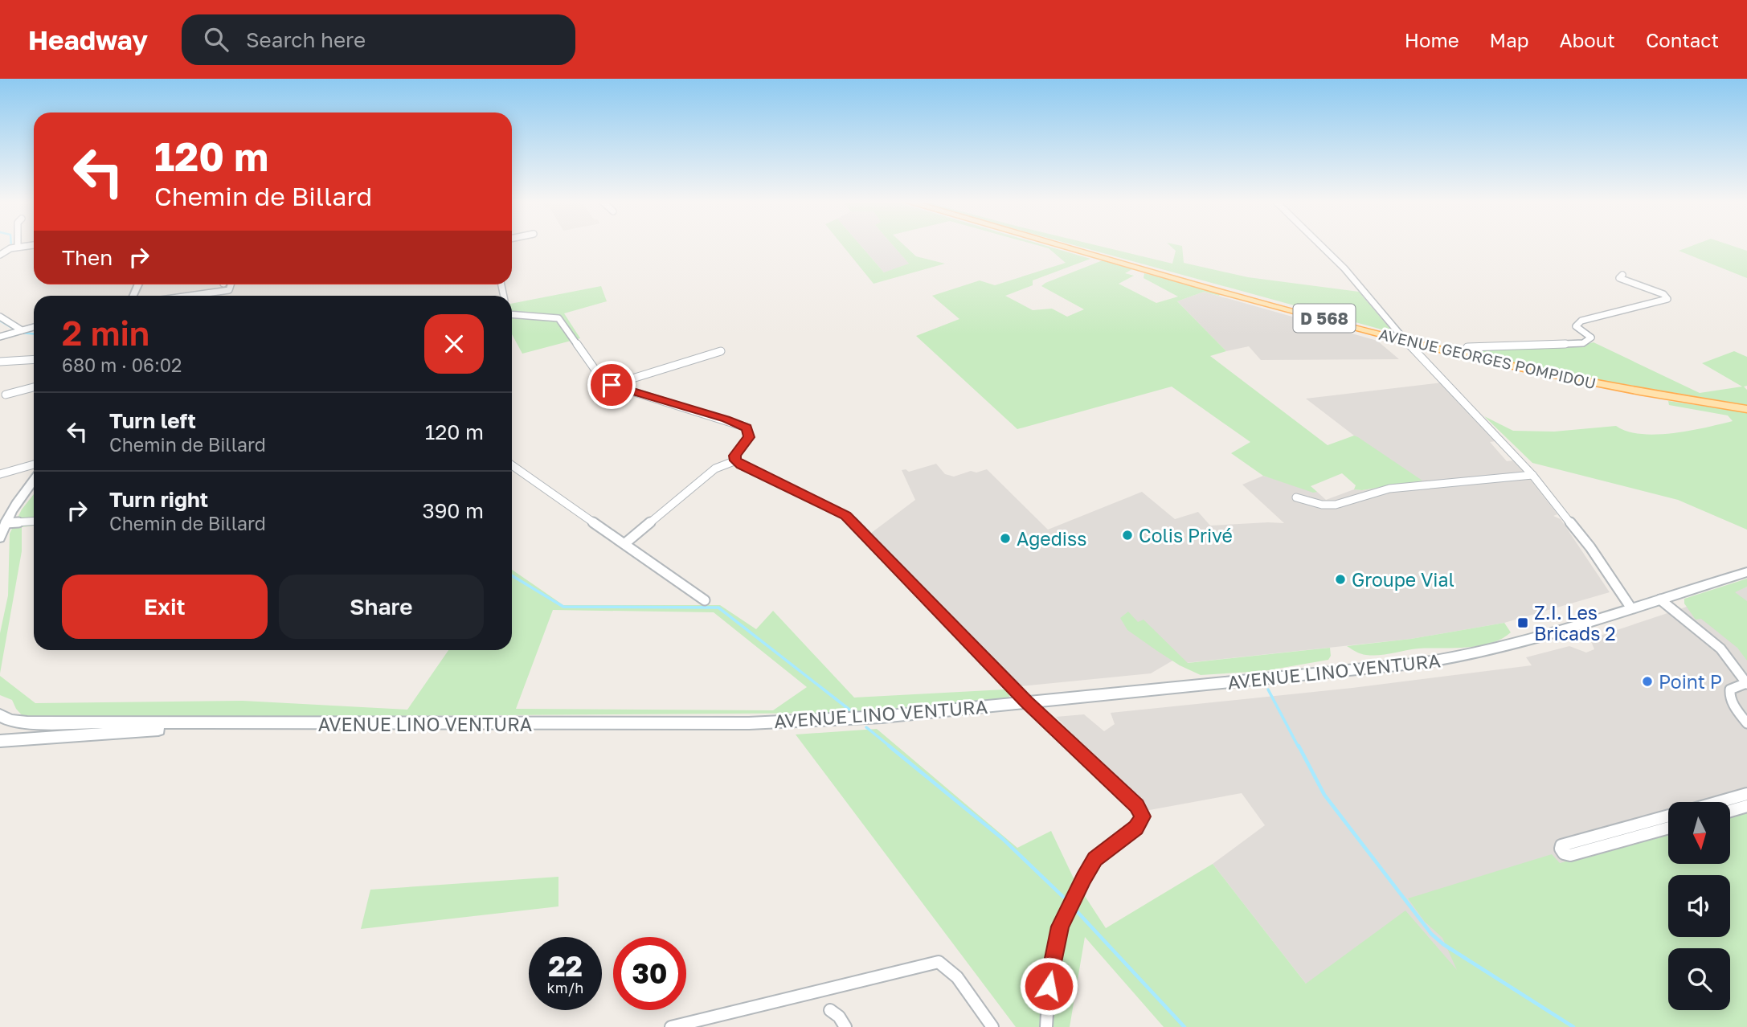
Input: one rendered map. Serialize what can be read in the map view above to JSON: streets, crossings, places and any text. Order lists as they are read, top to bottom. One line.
{"streets":{"main road":["D 568","AVENUE GEORGES POMPIDOU","AVENUE LINO VENTURA"]},"places":{"other":["Colis Privé","Agediss","Groupe Vial","Point P"],"transit":["Z.I. Les Bricads 2"]},"north":"bottom","page":{"header":"Headway","search":"Search here","nav":["Home","Map","About","Contact"],"turn":["120 m","Chemin de Billard"],"then":"Then","heading":["2 min","680 m · 06:02"],"list":[{"name":"Turn left","note":"Chemin de Billard","value":"120 m"},{"name":"Turn right","note":"Chemin de Billard","value":"390 m"}],"buttons":["Exit","Share"],"speed":"22 km/h","limit":"30"}}
